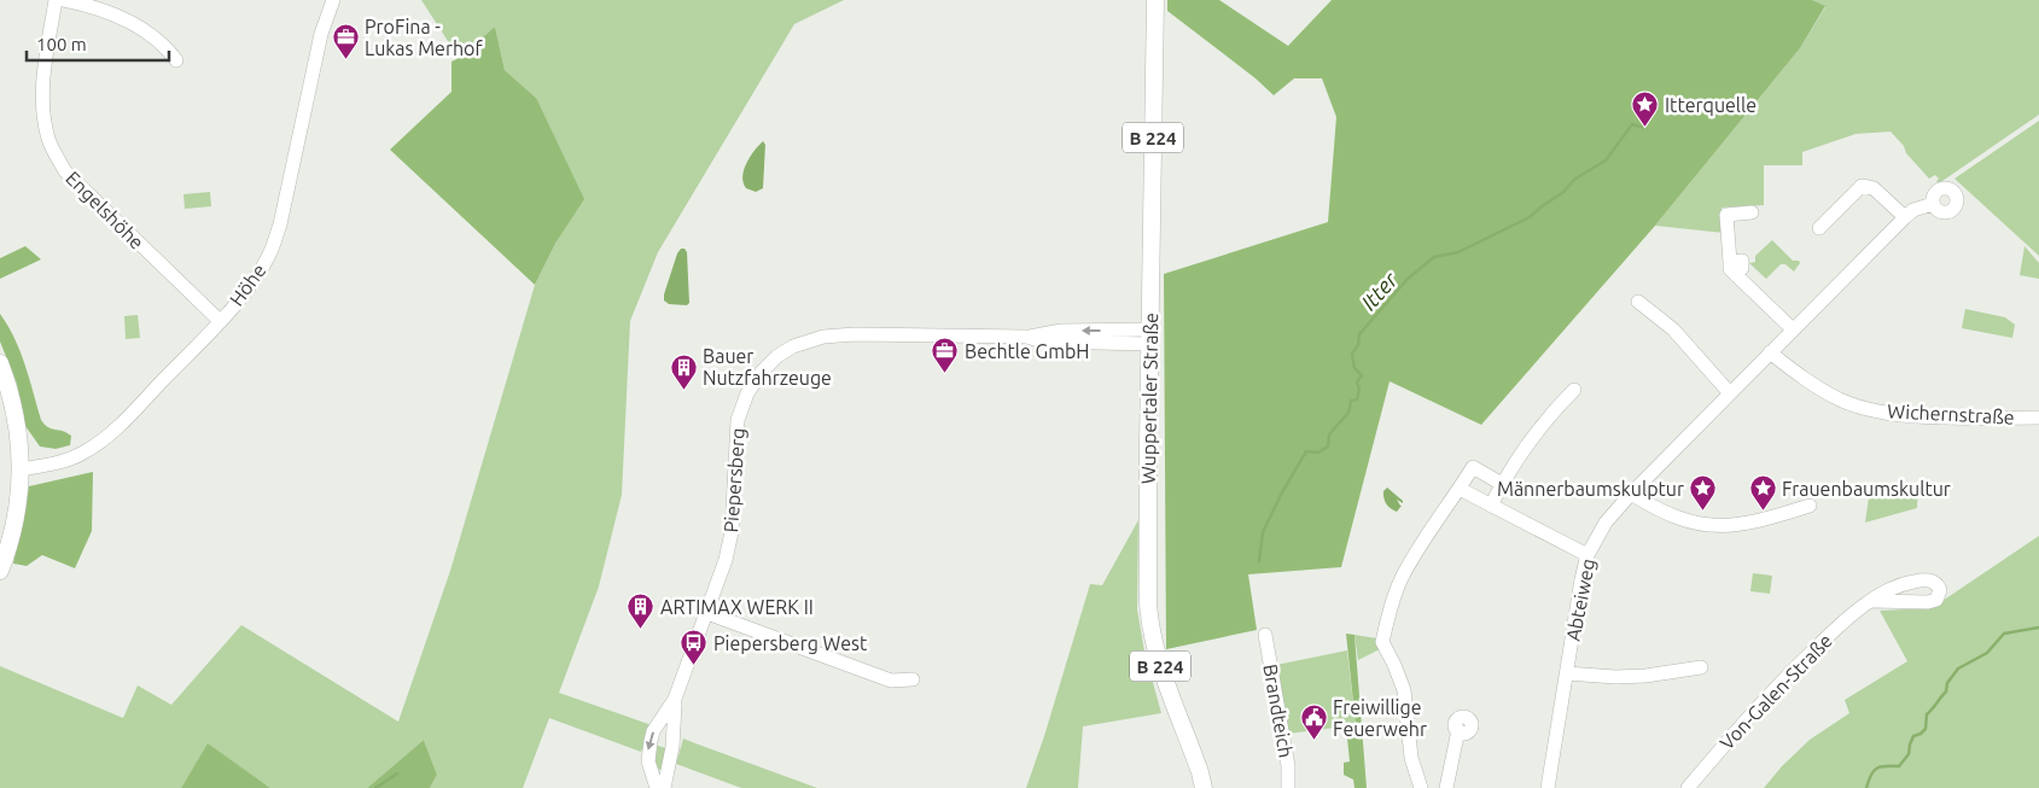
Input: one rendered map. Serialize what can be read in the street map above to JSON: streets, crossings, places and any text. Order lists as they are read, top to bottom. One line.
{"streets":{"main road":["B 224","Wuppertaler Straße"],"street":["Engelshöhe","Höhe","Wichernstraße","Piepersberg","Abteiweg","Von-Galen-Straße","Brandteich"]},"crossings":[["Engelshöhe","Höhe"],["Wuppertaler Straße","Piepersberg"],["Wichernstraße","Abteiweg"]],"water":["Itter"],"places":{"office":["ProFina - Lukas Merhof","Bechtle GmbH"],"place":["Itterquelle","Männerbaumskulptur","Frauenbaumskultur"],"building":["Bauer Nutzfahrzeuge","ARTIMAX WERK II"],"bus stop":["Piepersberg West"],"public building":["Freiwillige Feuerwehr"]},"scale_bar":"100 m"}
